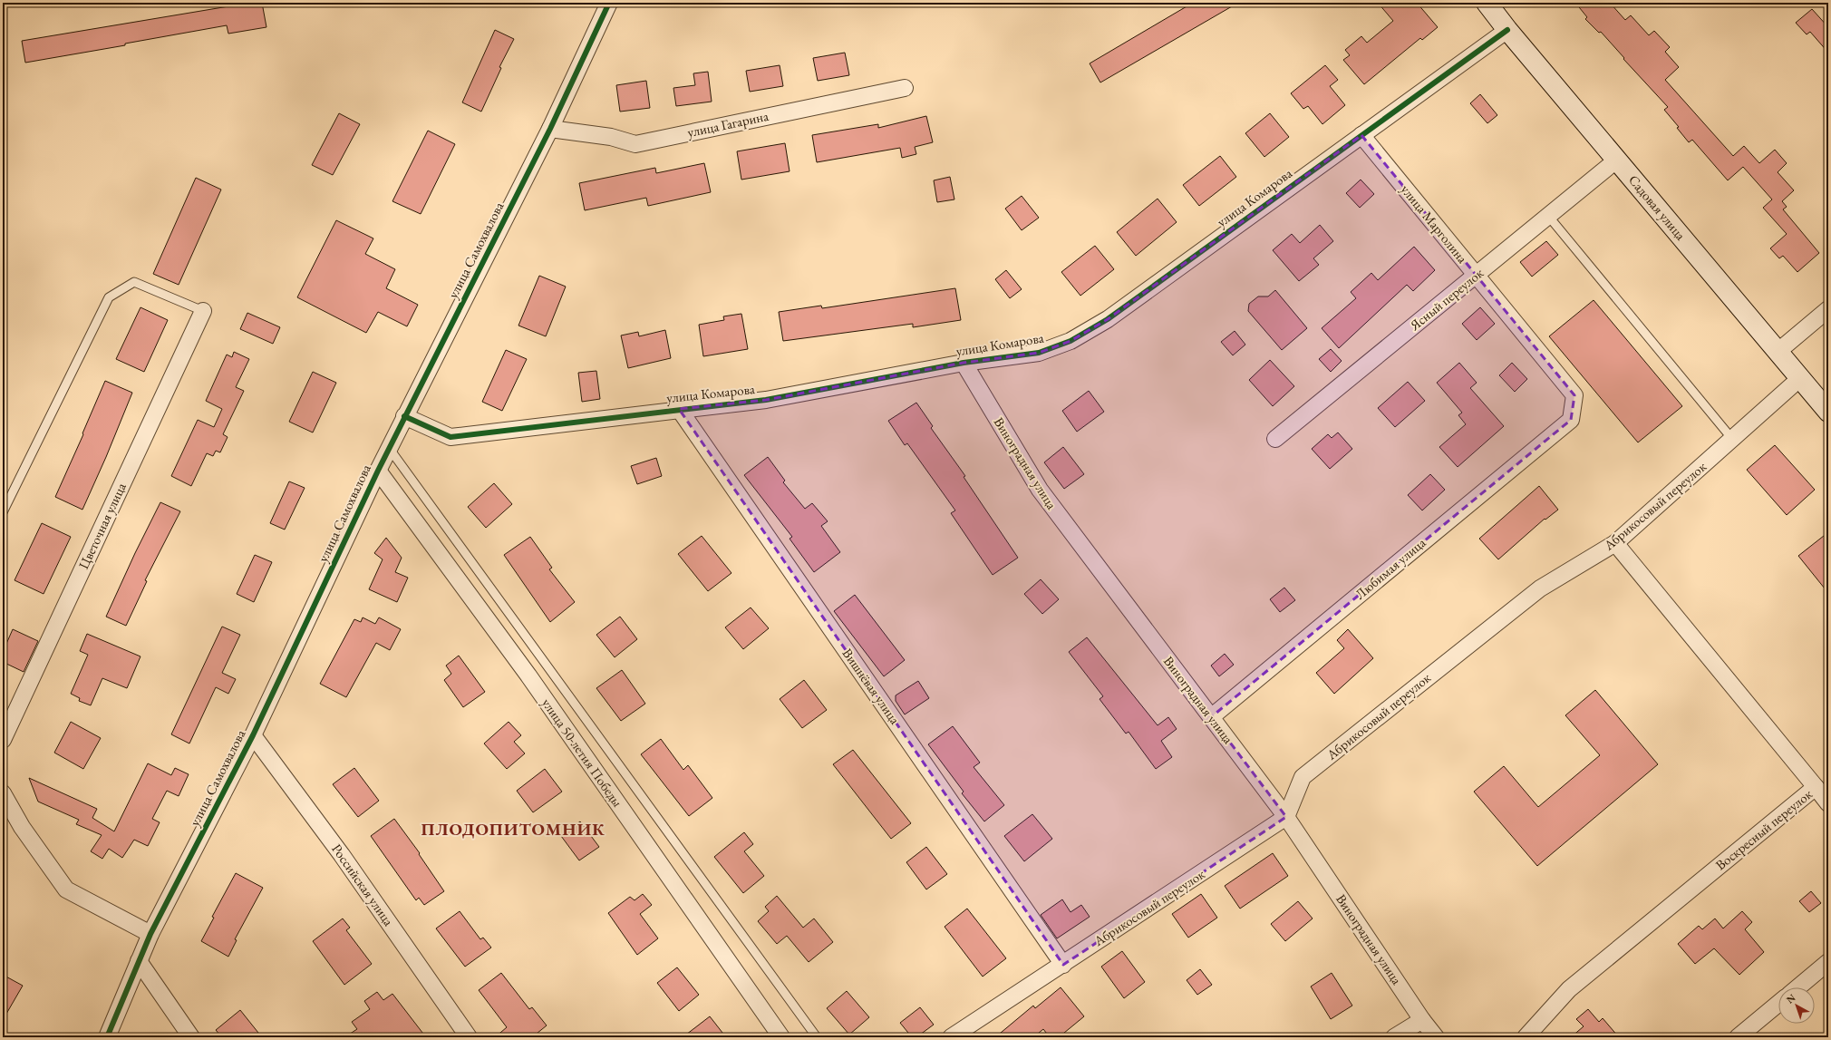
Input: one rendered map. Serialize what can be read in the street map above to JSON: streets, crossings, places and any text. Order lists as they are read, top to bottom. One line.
{"streets":{"main road":["Садовая улица"],"street":["улица Гагарина","улица Комарова","улица Марголина","улица Самохвалова","Ясный переулок","Виноградная улица","Абрикосовый переулок","Цветочная улица","Любимая улица","Вишнёвая улица","улица 50-летия Победы","Воскресный переулок","Российская улица"]},"crossings":[["улица Гагарина","улица Самохвалова"],["улица Комарова","Садовая улица"],["улица Комарова","улица Марголина"],["улица Комарова","улица Самохвалова"],["улица Комарова","Виноградная улица"],["улица Комарова","Вишнёвая улица"],["Садовая улица","Ясный переулок"],["Садовая улица","Абрикосовый переулок"],["улица Марголина","Ясный переулок"],["улица Марголина","Любимая улица"],["улица Самохвалова","улица 50-летия Победы"],["улица Самохвалова","Российская улица"],["Виноградная улица","Абрикосовый переулок"],["Виноградная улица","Любимая улица"],["Абрикосовый переулок","Вишнёвая улица"],["Абрикосовый переулок","Воскресный переулок"]],"districts":["ПЛОДОПИТОМНИК"],"north":"top left"}
